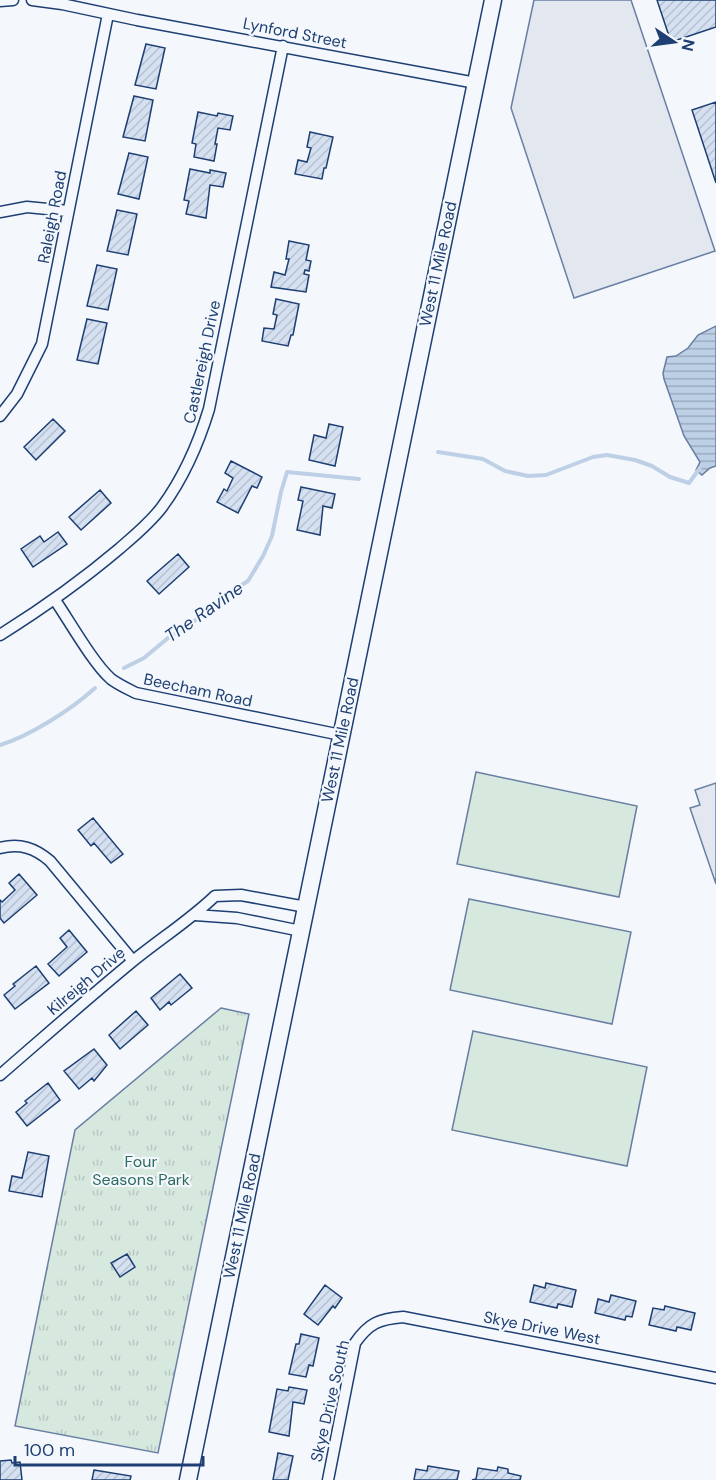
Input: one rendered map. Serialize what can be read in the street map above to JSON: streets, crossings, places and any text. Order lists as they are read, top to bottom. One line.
{"streets":{"street":["Lynford Street","Raleigh Road","West 11 Mile Road","Castlereigh Drive","Beecham Road","Kilreigh Drive","Skye Drive West","Skye Drive South"]},"crossings":[["Lynford Street","Raleigh Road"],["Lynford Street","West 11 Mile Road"],["Lynford Street","Castlereigh Drive"],["West 11 Mile Road","Beecham Road"],["West 11 Mile Road","Kilreigh Drive"],["Castlereigh Drive","Beecham Road"],["Skye Drive West","Skye Drive South"]],"water":["The Ravine"],"parks":["Four Seasons Park"],"scale_bar":"100 m","north":"right"}
